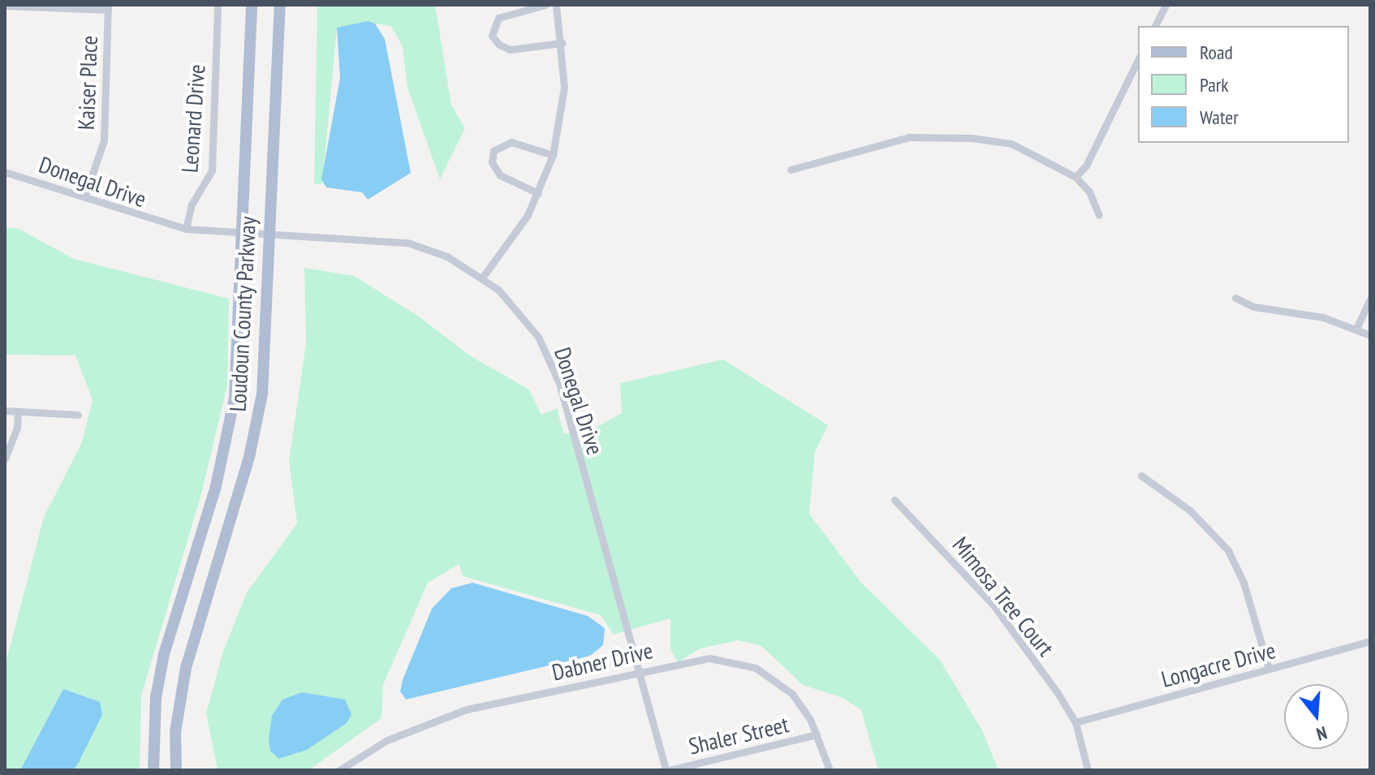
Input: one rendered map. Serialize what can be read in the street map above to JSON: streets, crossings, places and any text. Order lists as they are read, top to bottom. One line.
{"streets":{"main road":["Loudoun County Parkway"],"street":["Kaiser Place","Leonard Drive","Donegal Drive","Mimosa Tree Court","Dabner Drive","Longacre Drive","Shaler Street"]},"crossings":[["Kaiser Place","Donegal Drive"],["Leonard Drive","Donegal Drive"],["Donegal Drive","Loudoun County Parkway"],["Donegal Drive","Dabner Drive"],["Donegal Drive","Shaler Street"],["Mimosa Tree Court","Longacre Drive"],["Dabner Drive","Shaler Street"]],"legend":["Road","Park","Water"],"north":"bottom"}
